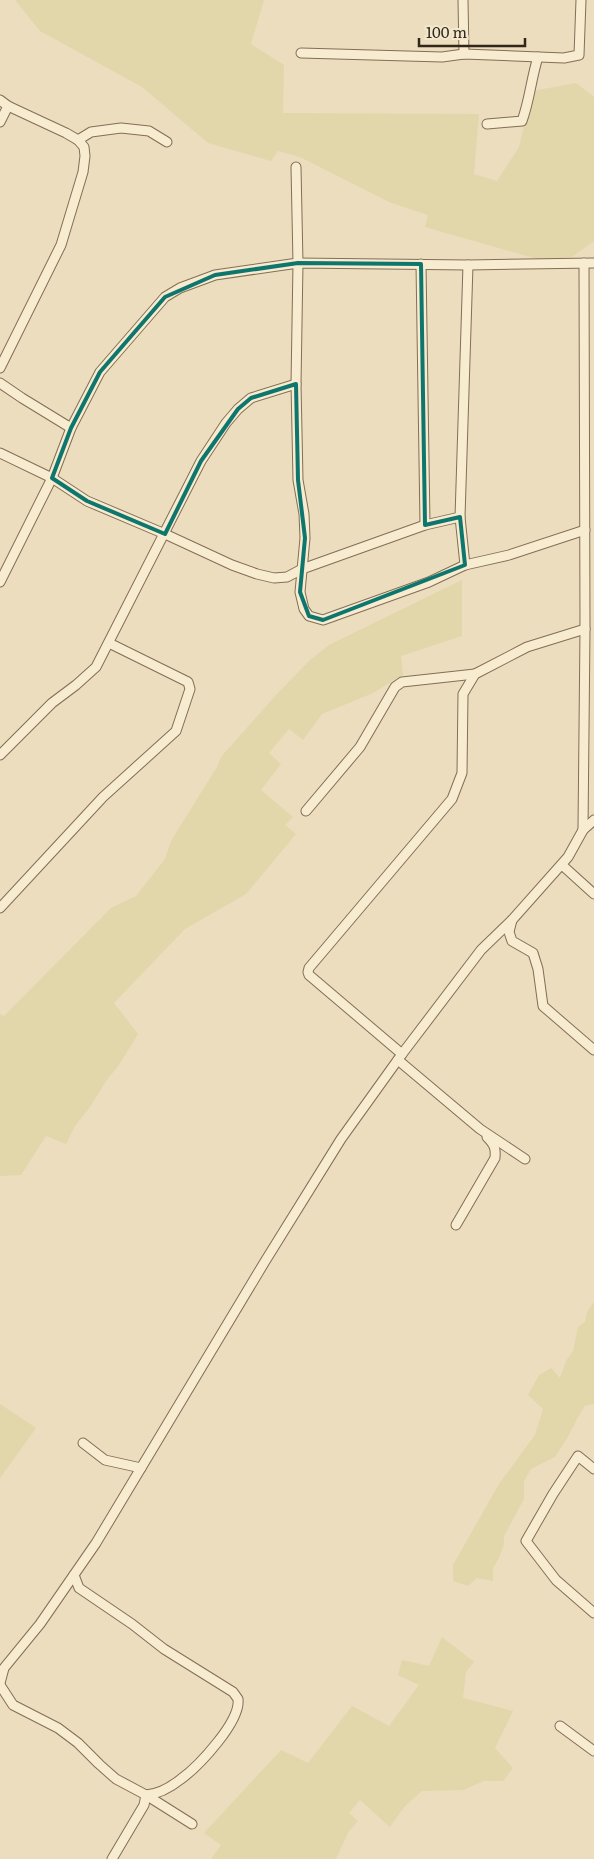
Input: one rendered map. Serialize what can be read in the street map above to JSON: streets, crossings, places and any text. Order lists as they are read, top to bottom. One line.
{"scale_bar":"100 m"}
